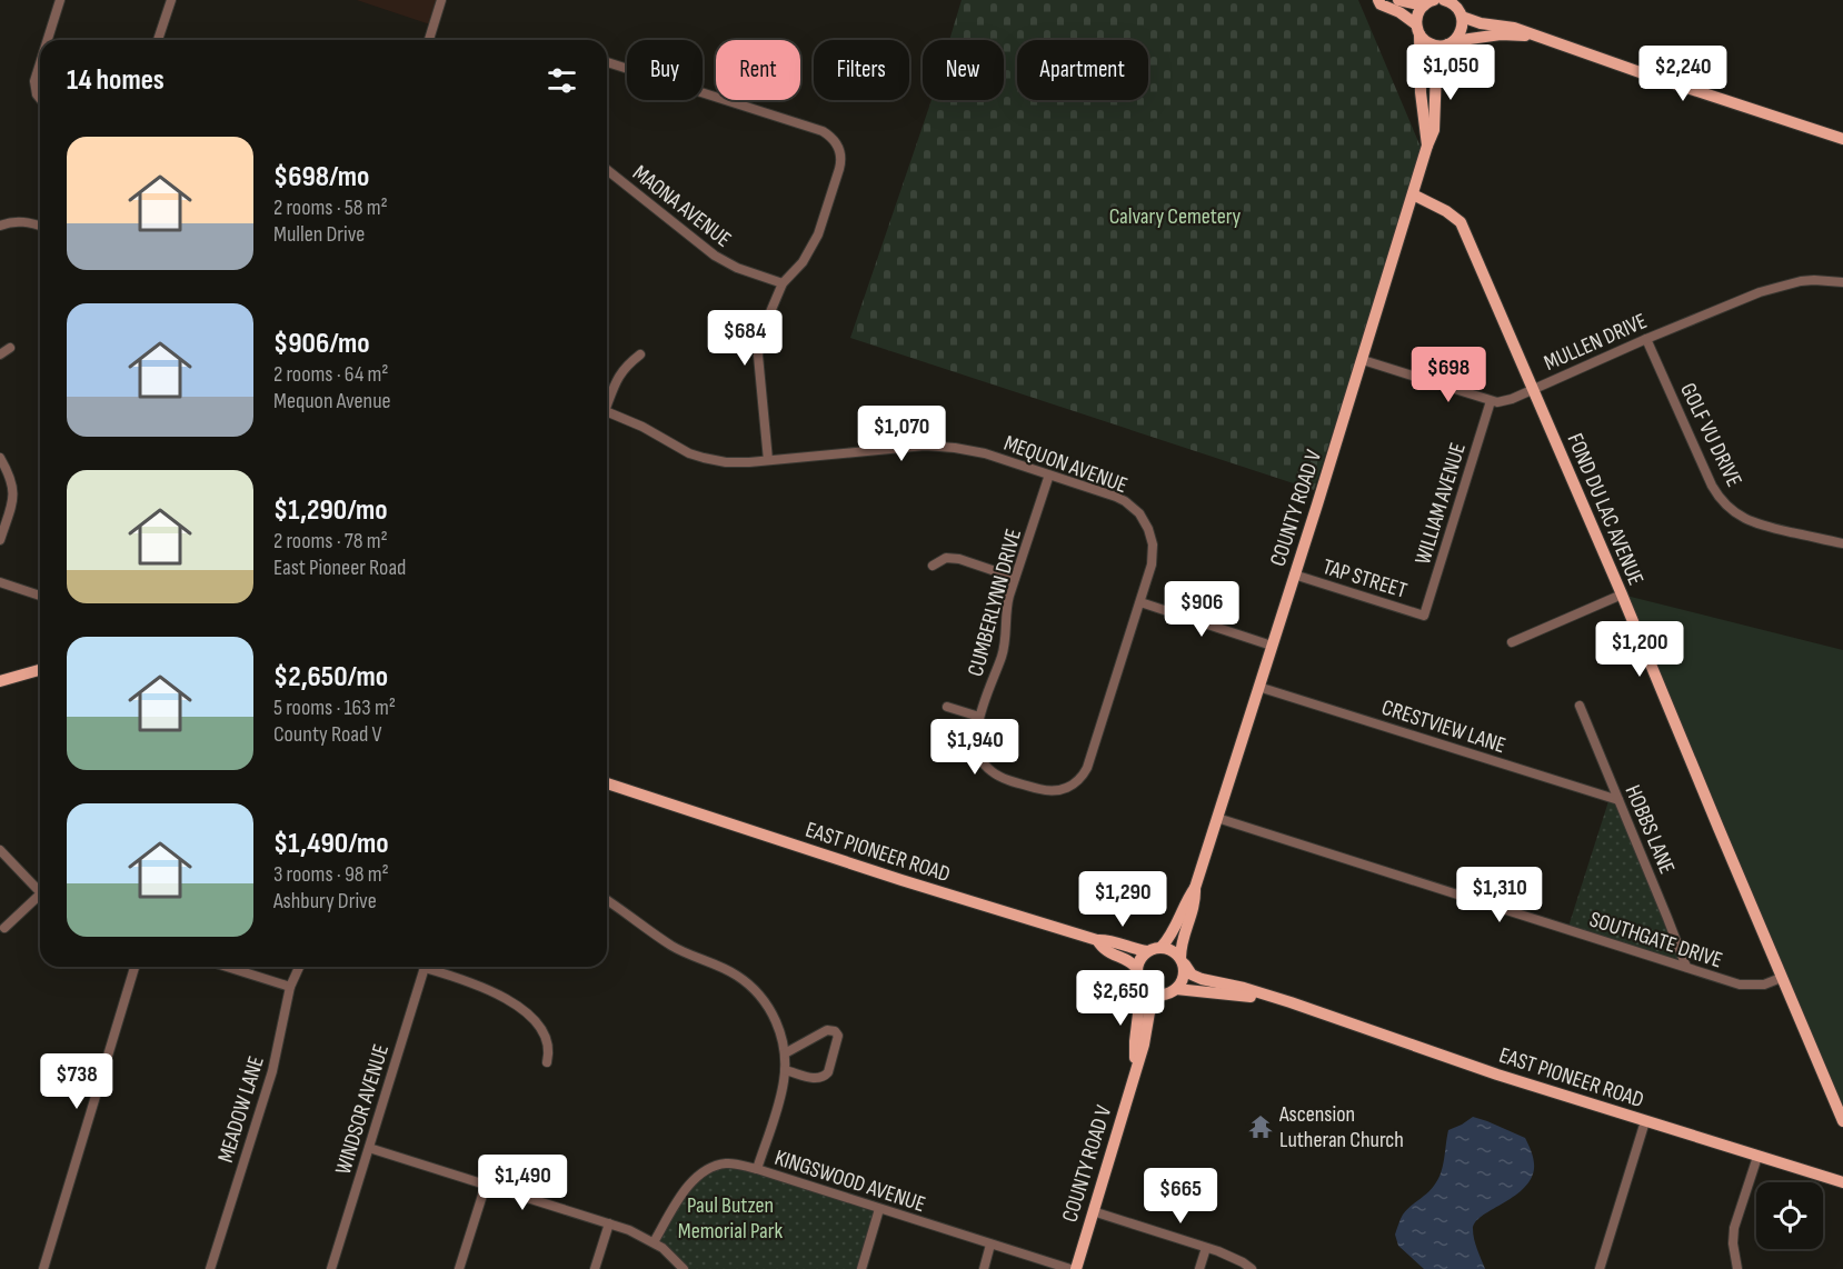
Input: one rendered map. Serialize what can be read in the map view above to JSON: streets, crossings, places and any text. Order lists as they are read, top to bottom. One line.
{"streets":{"main road":["COUNTY ROAD V","FOND DU LAC AVENUE","EAST PIONEER ROAD"],"street":["MAONA AVENUE","MULLEN DRIVE","GOLF VU DRIVE","MEQUON AVENUE","WILLIAM AVENUE","TAP STREET","CUMBERLYNN DRIVE","CRESTVIEW LANE","HOBBS LANE","SOUTHGATE DRIVE","MEADOW LANE","WINDSOR AVENUE","KINGSWOOD AVENUE"]},"crossings":[["MULLEN DRIVE","GOLF VU DRIVE"],["MULLEN DRIVE","WILLIAM AVENUE"],["MULLEN DRIVE","FOND DU LAC AVENUE"],["MEQUON AVENUE","CUMBERLYNN DRIVE"],["WILLIAM AVENUE","TAP STREET"],["COUNTY ROAD V","FOND DU LAC AVENUE"],["COUNTY ROAD V","TAP STREET"],["COUNTY ROAD V","CRESTVIEW LANE"],["COUNTY ROAD V","EAST PIONEER ROAD"],["COUNTY ROAD V","SOUTHGATE DRIVE"],["FOND DU LAC AVENUE","SOUTHGATE DRIVE"],["CRESTVIEW LANE","HOBBS LANE"],["HOBBS LANE","SOUTHGATE DRIVE"]],"parks":["Calvary Cemetery","Paul Butzen Memorial Park"],"places":{"temple":["Ascension Lutheran Church"]},"page":{"chip":["Buy","Rent","Filters","New","Apartment"],"heading":"14 homes","price":["$1,050","$2,240","$684","$698","$1,070","$906","$1,200","$1,940","$1,310","$1,290","$2,650","$738","$1,490","$665"],"list":[{"name":"$698/mo","note":"2 rooms · 58 m² · Mullen Drive"},{"name":"$906/mo","note":"2 rooms · 64 m² · Mequon Avenue"},{"name":"$1,290/mo","note":"2 rooms · 78 m² · East Pioneer Road"},{"name":"$2,650/mo","note":"5 rooms · 163 m² · County Road V"},{"name":"$1,490/mo","note":"3 rooms · 98 m² · Ashbury Drive"}]}}
